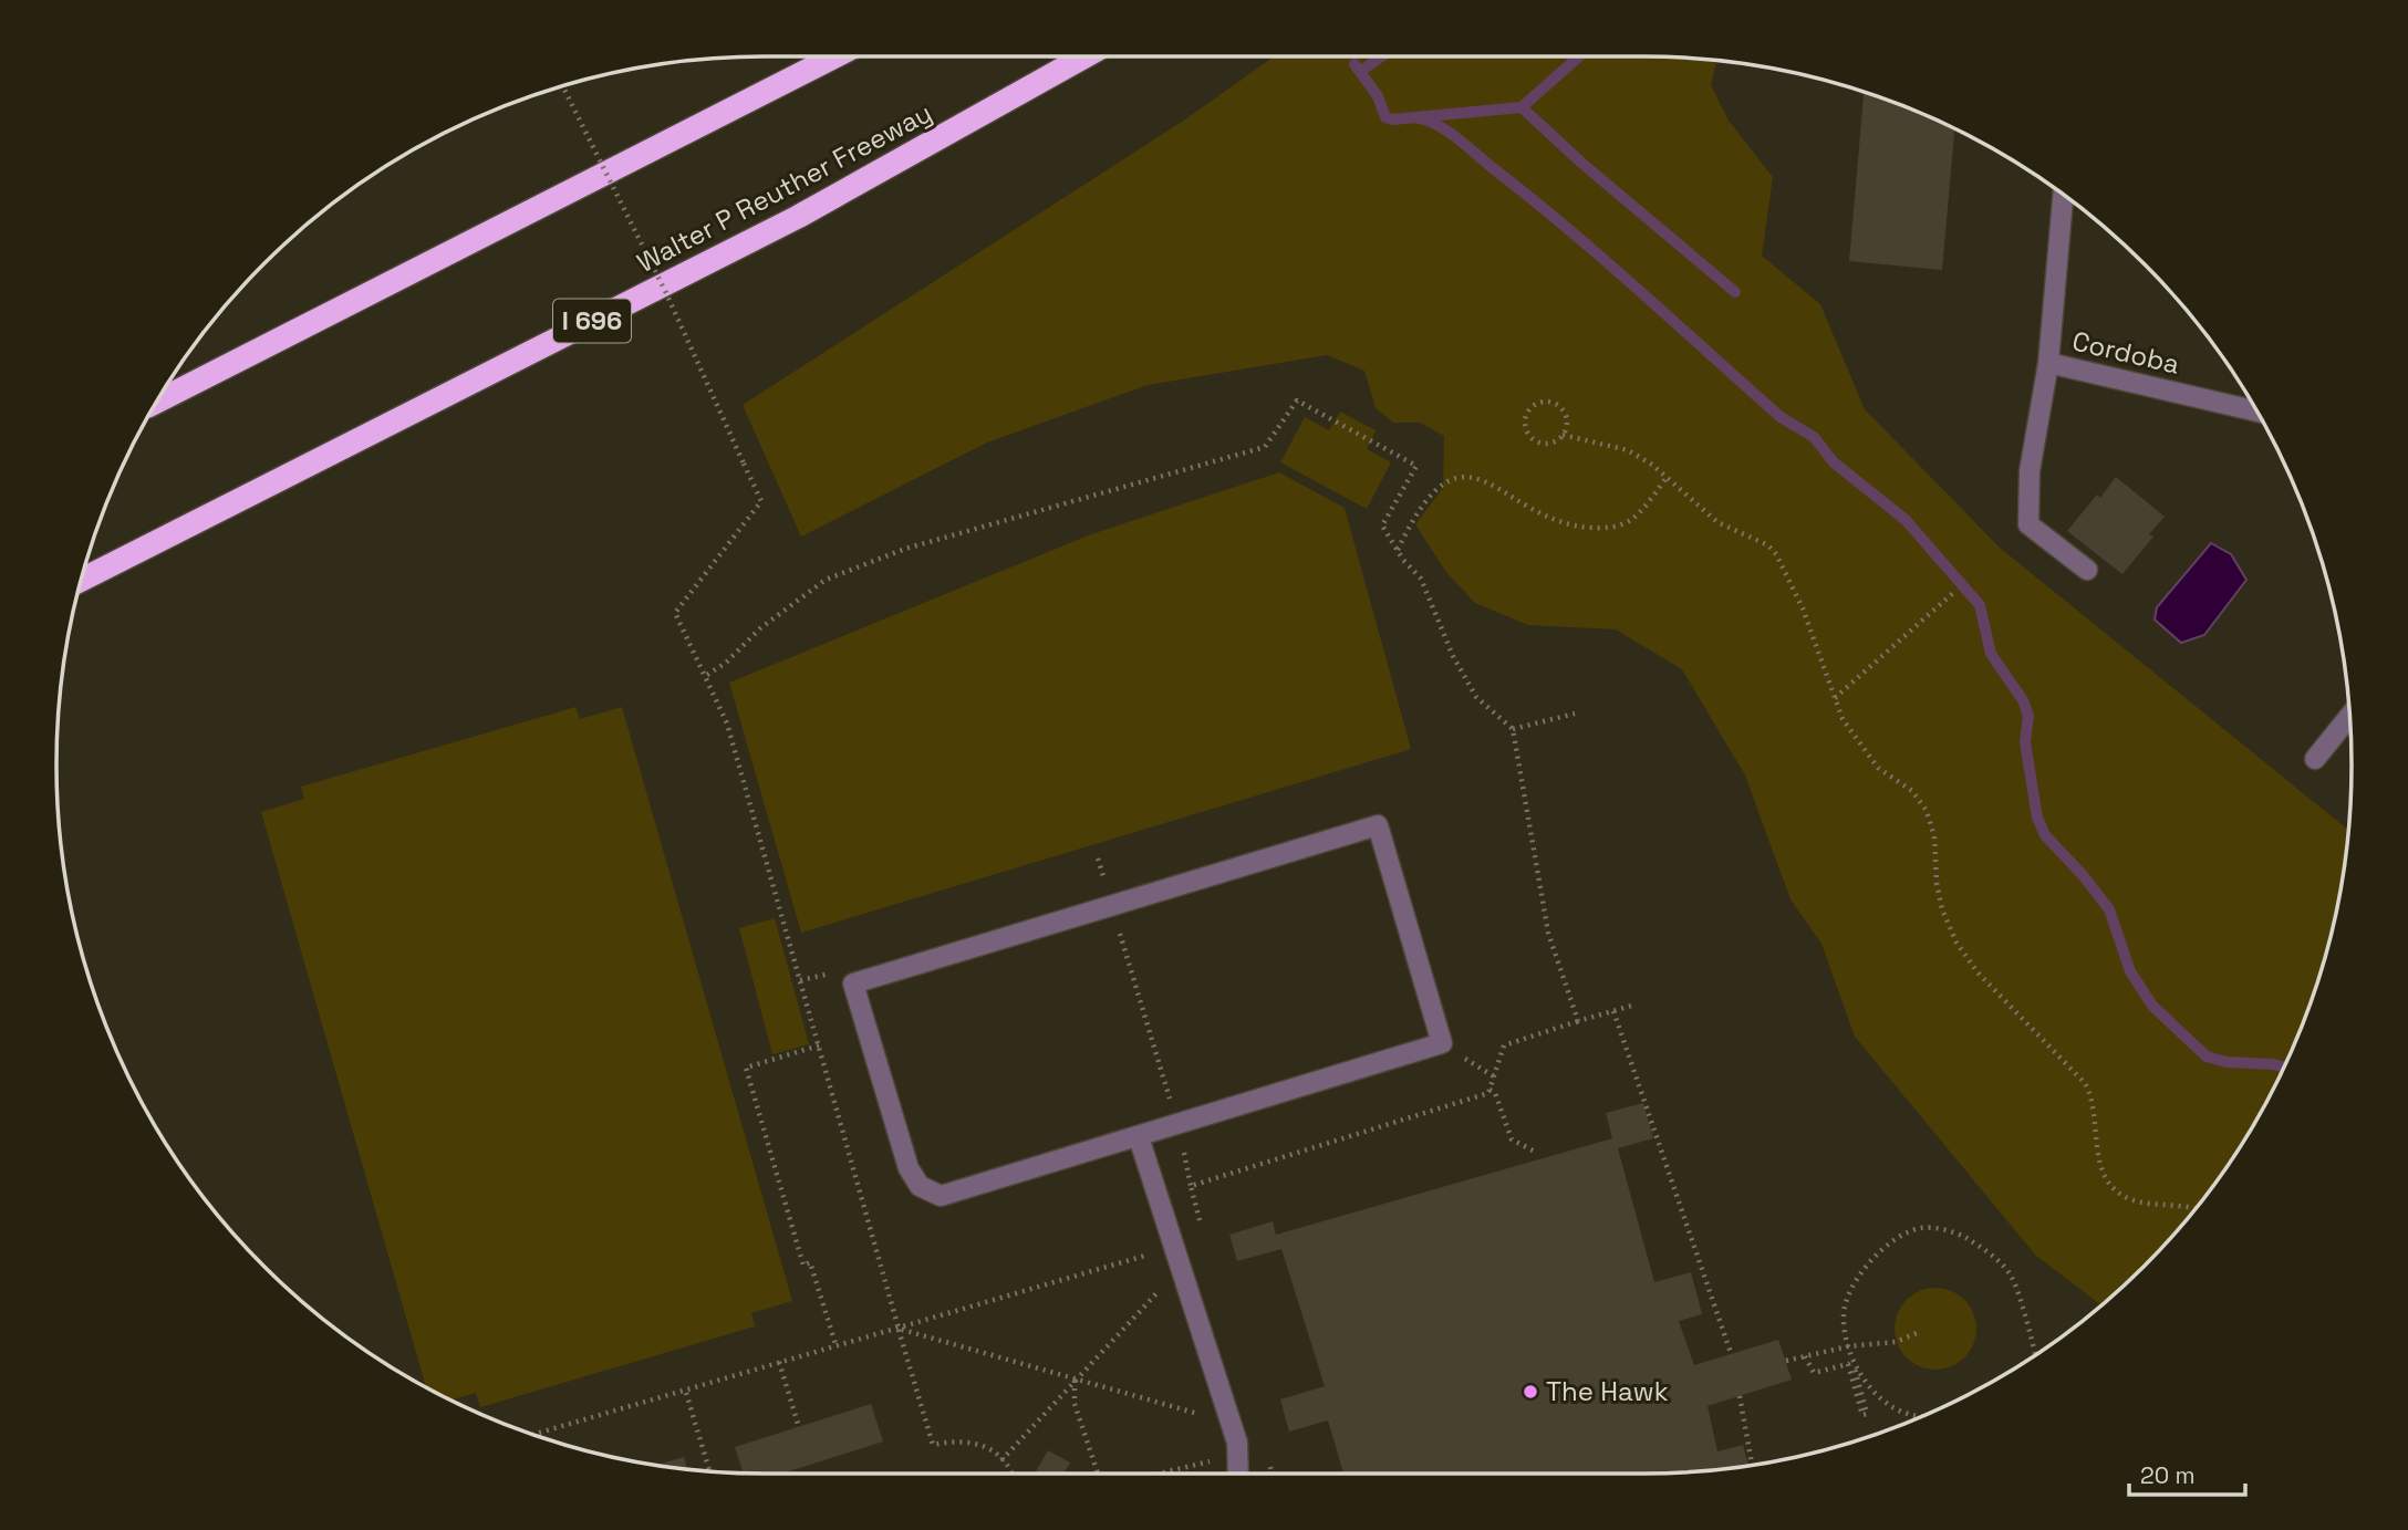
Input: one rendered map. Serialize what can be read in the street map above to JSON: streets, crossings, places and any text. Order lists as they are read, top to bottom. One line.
{"streets":{"highway":["Walter P Reuther Freeway","I 696"],"street":["Cordoba"]},"places":["The Hawk"],"scale_bar":"20 m"}
